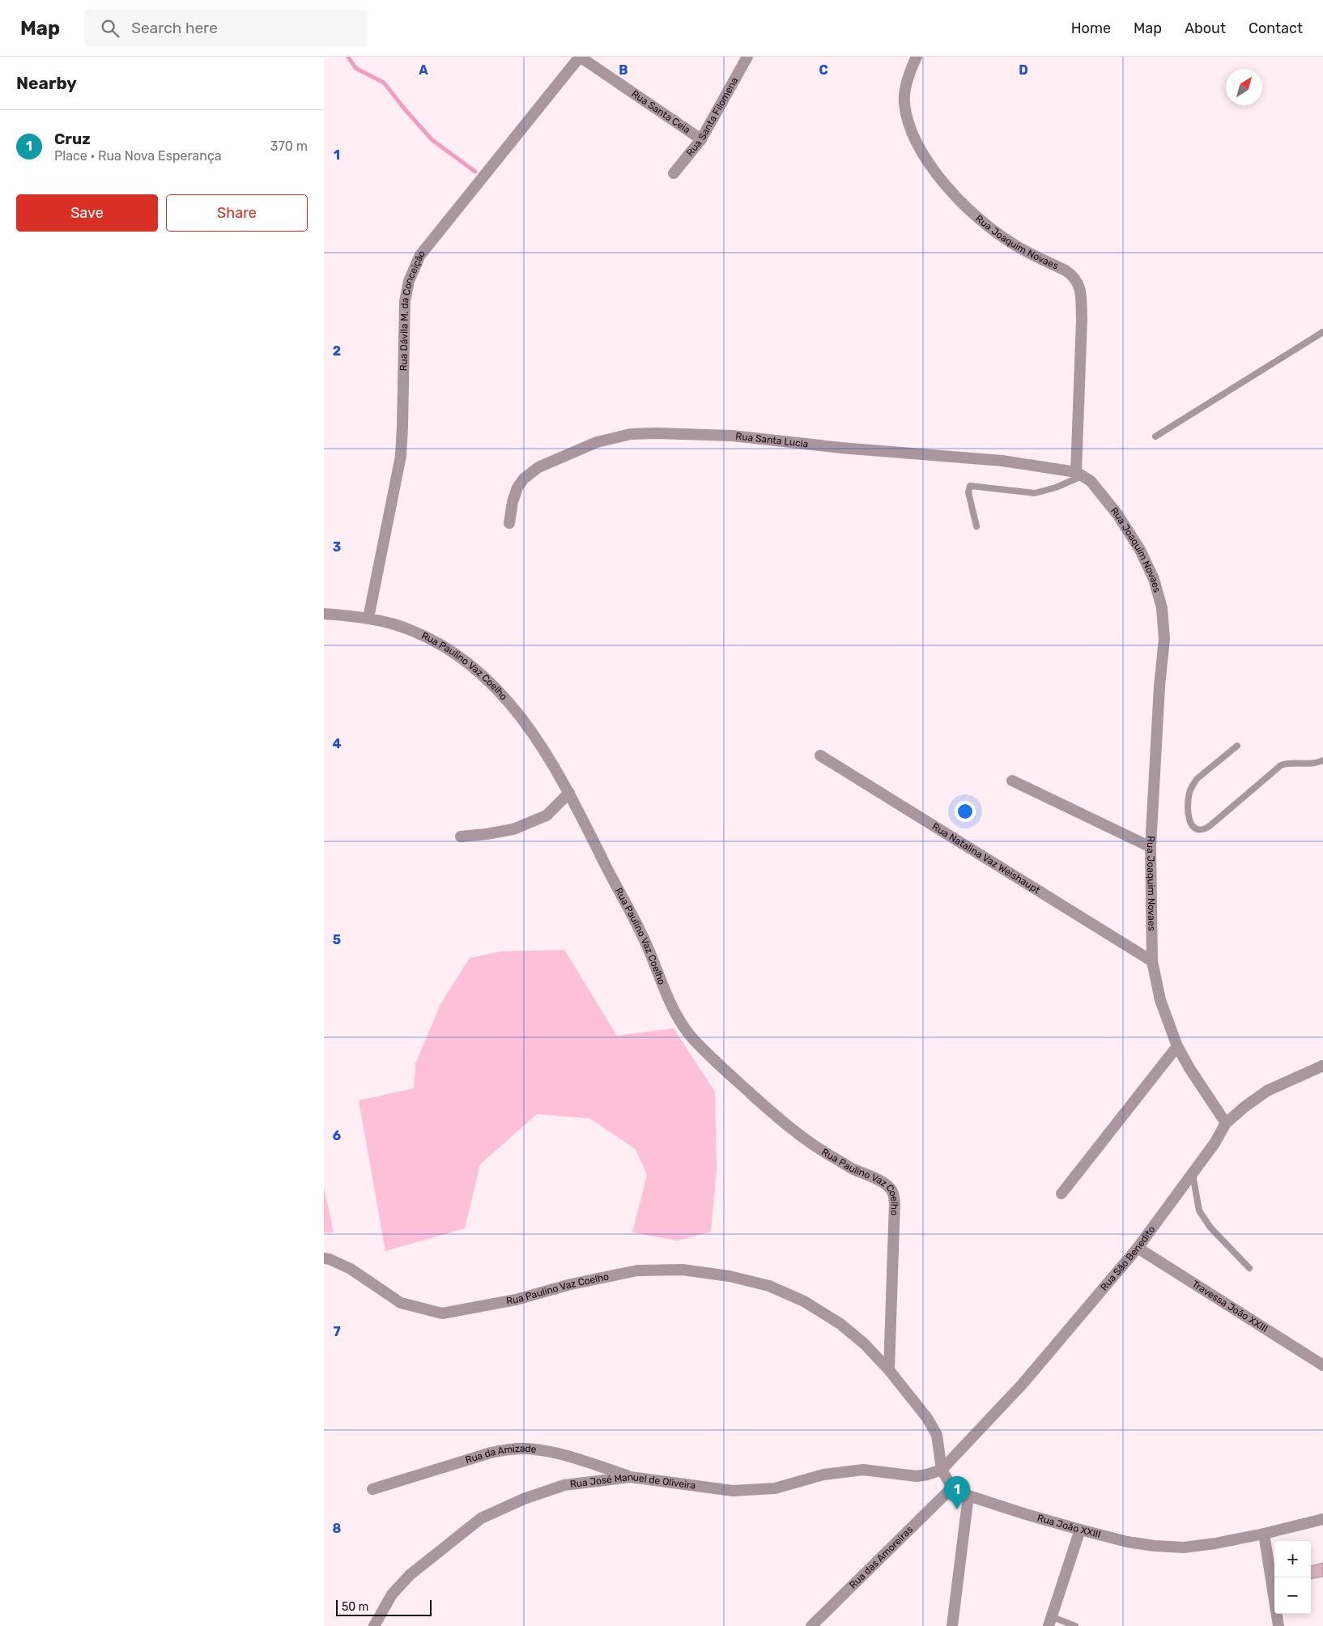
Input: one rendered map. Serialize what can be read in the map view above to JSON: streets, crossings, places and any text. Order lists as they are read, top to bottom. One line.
{"streets":{"street":["Rua Santa Ceia","Rua Santa Filomena","Rua Joaquim Novaes","Rua Dávila M. da Conceição","Rua Santa Lucia","Rua Paulino Vaz Coelho","Rua Natalina Vaz Weishaupt","Rua São Benedito","Travessa João XXIII","Rua da Amizade","Rua José Manuel de Oliveira","Rua João XXIII","Rua das Amoreiras"]},"crossings":[["Rua Santa Ceia","Rua Santa Filomena"],["Rua Santa Ceia","Rua Dávila M. da Conceição"],["Rua Joaquim Novaes","Rua Santa Lucia"],["Rua Joaquim Novaes","Rua Natalina Vaz Weishaupt"],["Rua Joaquim Novaes","Rua São Benedito"],["Rua Dávila M. da Conceição","Rua Paulino Vaz Coelho"],["Rua São Benedito","Travessa João XXIII"],["Rua São Benedito","Rua José Manuel de Oliveira"],["Rua da Amizade","Rua José Manuel de Oliveira"],["Rua João XXIII","Rua das Amoreiras"]],"scale_bar":"50 m","north":"top right","page":{"header":"Map","search":"Search here","nav":["Home","Map","About","Contact"],"heading":"Nearby","list":[{"mark":"1","name":"Cruz","note":"Place · Rua Nova Esperança","value":"370 m"}],"buttons":["Save","Share"],"pins":"1","map_buttons":["+","−"],"scale":"50 m"},"grid":{"columns":["A","B","C","D"],"rows":["1","2","3","4","5","6","7","8"]}}
